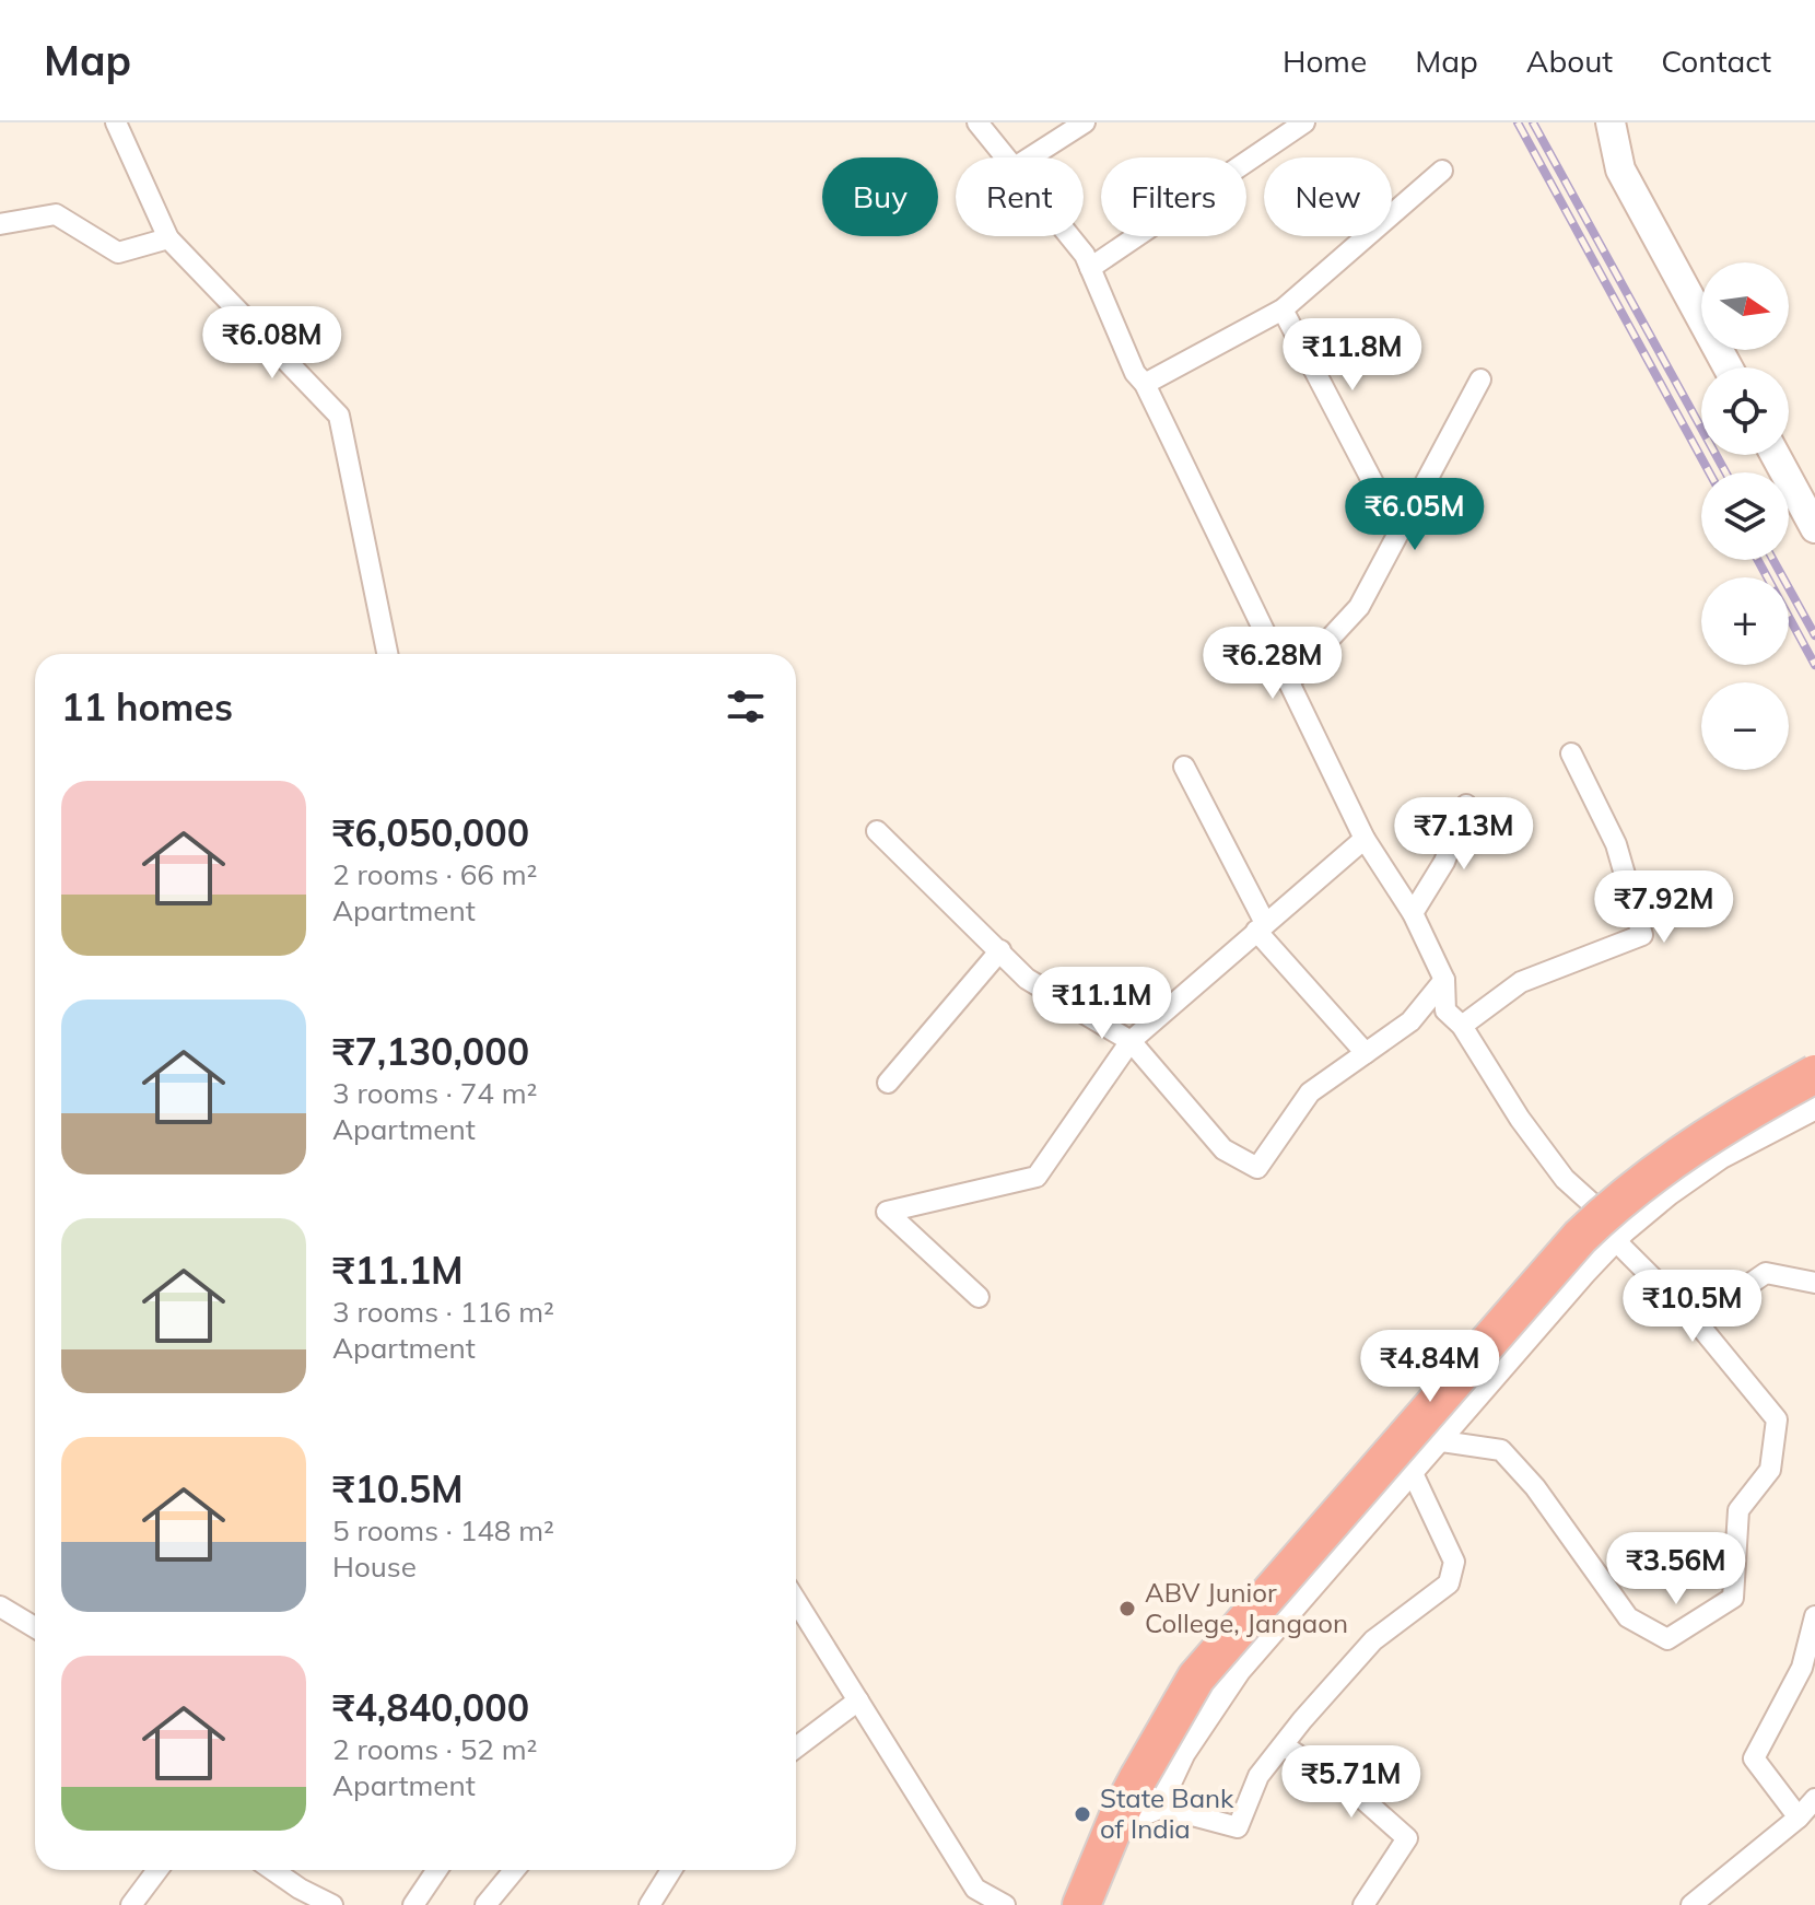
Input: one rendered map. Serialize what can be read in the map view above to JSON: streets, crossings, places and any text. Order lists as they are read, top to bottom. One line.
{"places":["ABV Junior College, Jangaon","State Bank of India"],"north":"right","page":{"header":"Map","nav":["Home","Map","About","Contact"],"chip":["Buy","Rent","Filters","New"],"map_buttons":["+","−"],"price":["₹6.08M","₹11.8M","₹6.05M","₹6.28M","₹7.13M","₹7.92M","₹11.1M","₹10.5M","₹4.84M","₹3.56M","₹5.71M"],"heading":"11 homes","list":[{"name":"₹6,050,000","note":"2 rooms · 66 m² · Apartment"},{"name":"₹7,130,000","note":"3 rooms · 74 m² · Apartment"},{"name":"₹11.1M","note":"3 rooms · 116 m² · Apartment"},{"name":"₹10.5M","note":"5 rooms · 148 m² · House"},{"name":"₹4,840,000","note":"2 rooms · 52 m² · Apartment"}]}}
